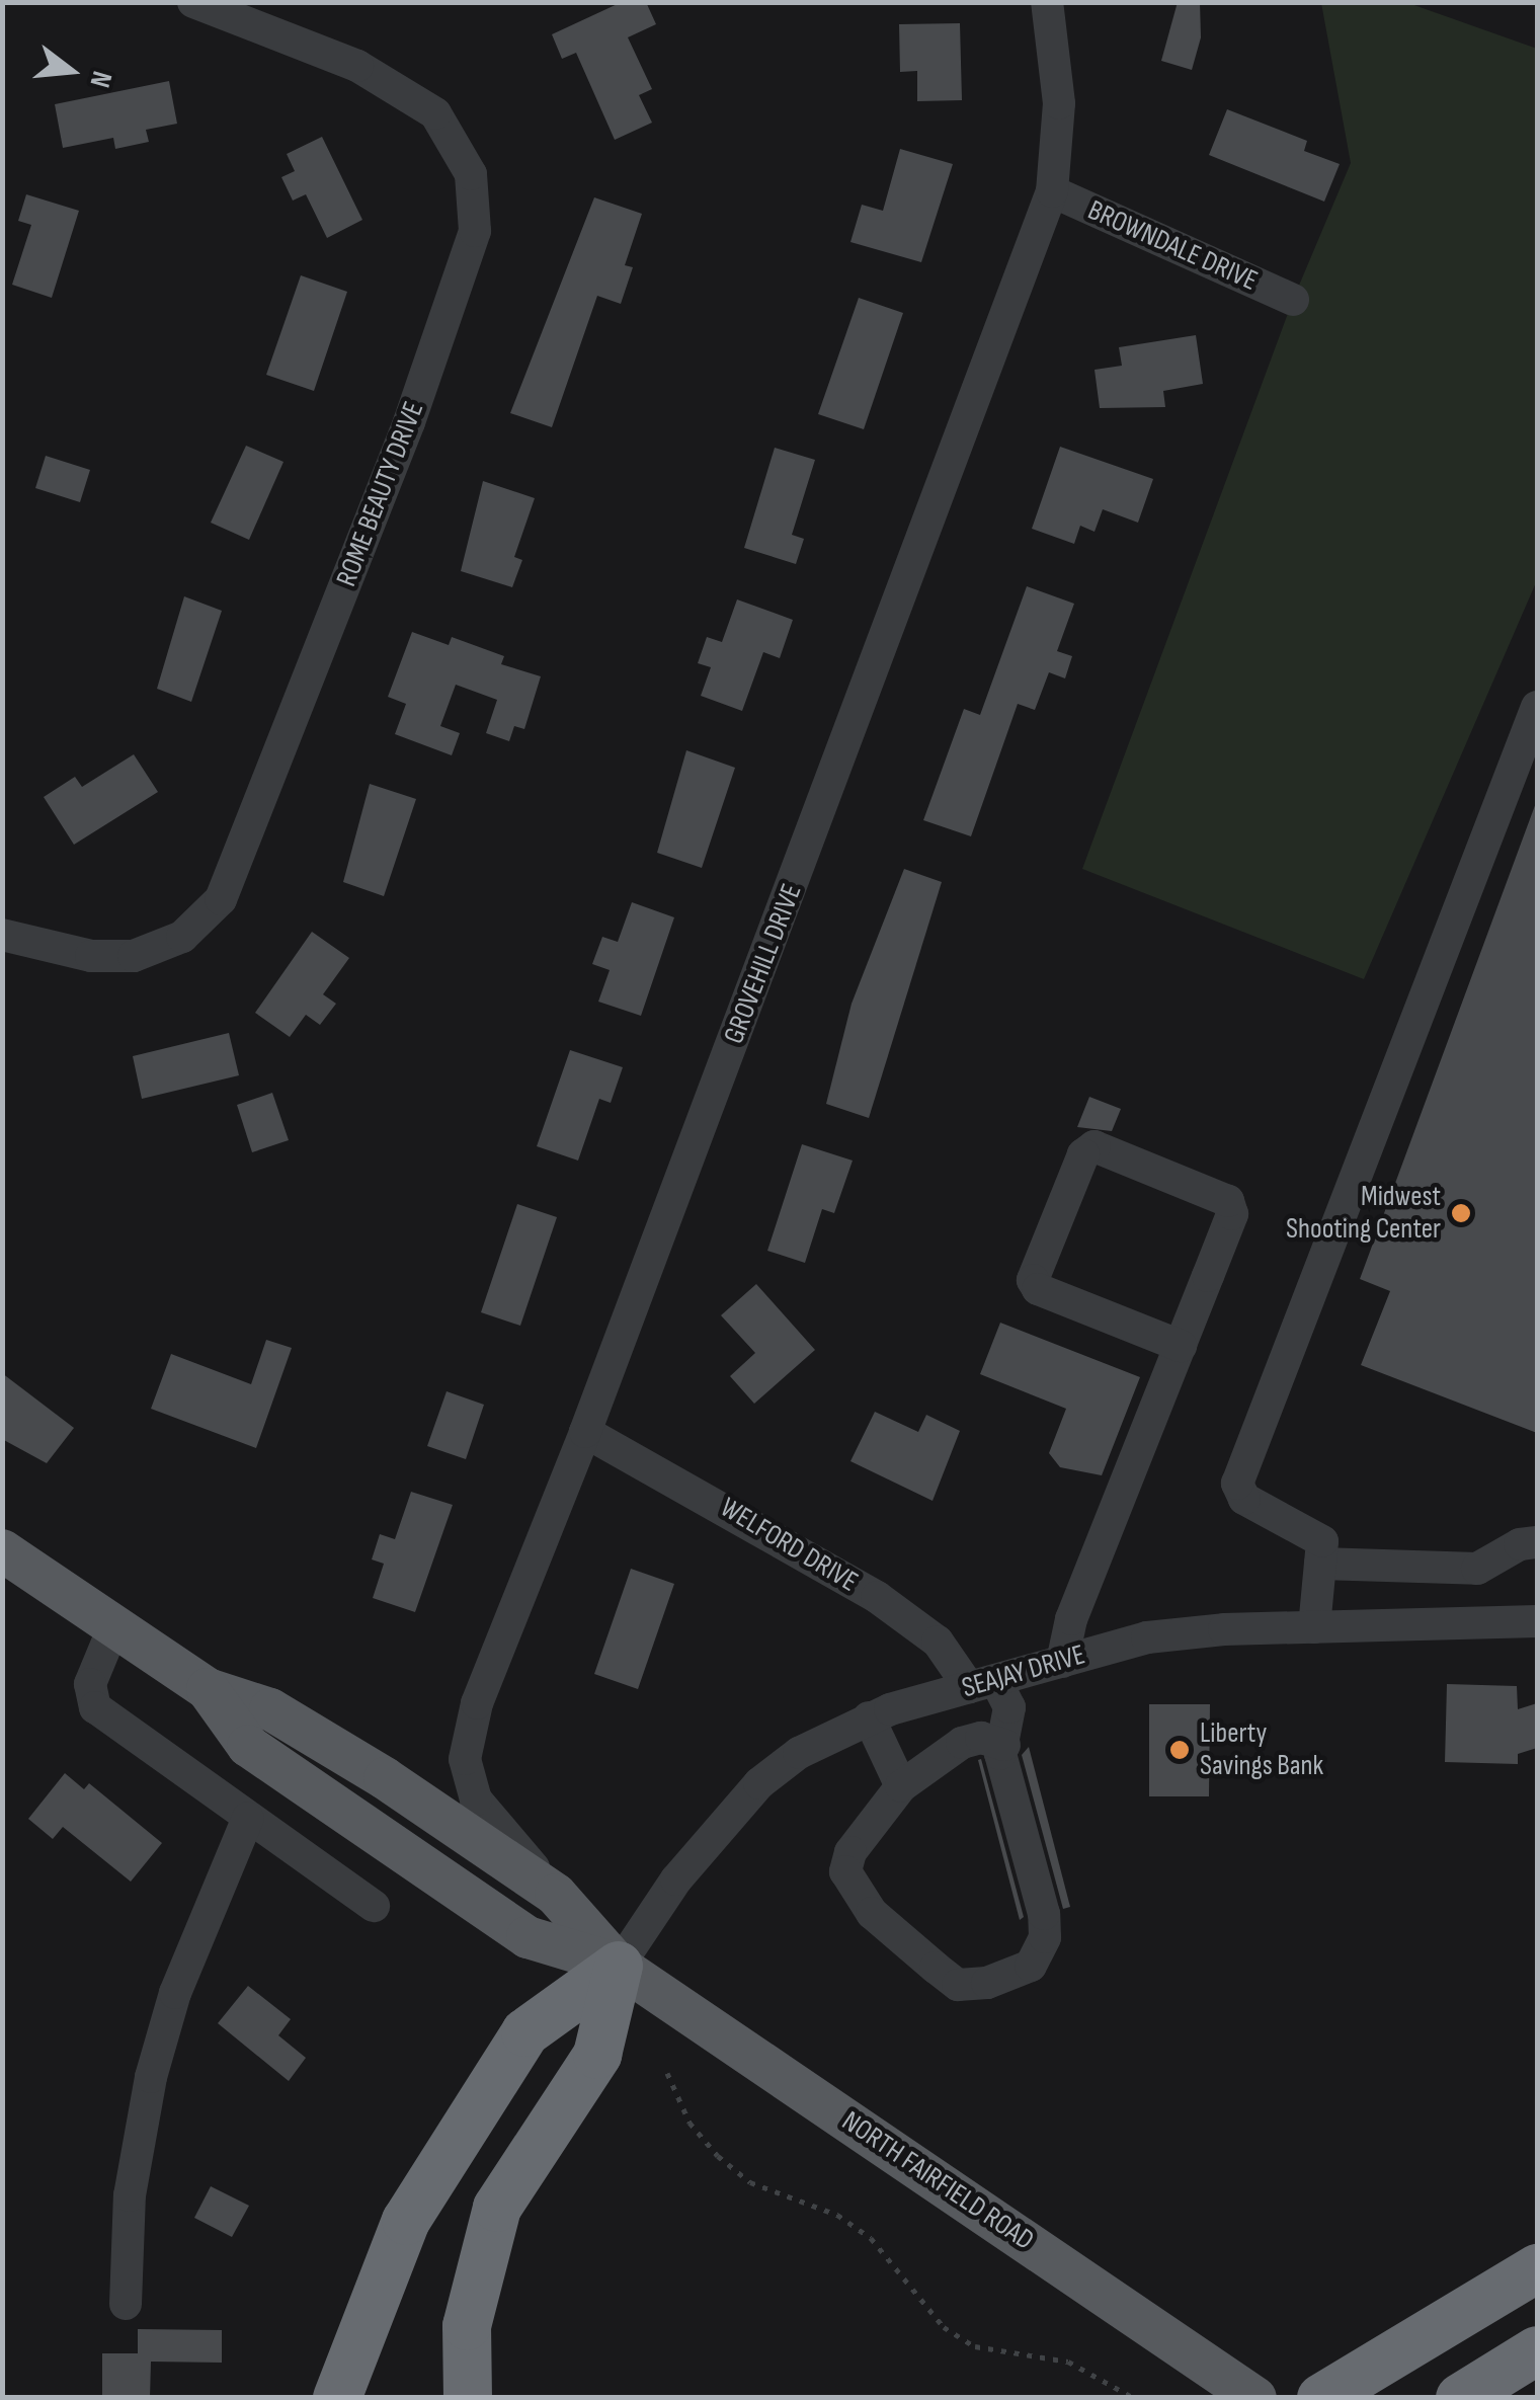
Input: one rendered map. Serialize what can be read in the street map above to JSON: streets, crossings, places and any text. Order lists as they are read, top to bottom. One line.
{"streets":{"main road":["NORTH FAIRFIELD ROAD"],"street":["BROWNDALE DRIVE","ROME BEAUTY DRIVE","GROVEHILL DRIVE","WELFORD DRIVE","SEAJAY DRIVE"]},"crossings":[["BROWNDALE DRIVE","GROVEHILL DRIVE"],["GROVEHILL DRIVE","WELFORD DRIVE"],["GROVEHILL DRIVE","NORTH FAIRFIELD ROAD"],["WELFORD DRIVE","SEAJAY DRIVE"],["SEAJAY DRIVE","NORTH FAIRFIELD ROAD"]],"places":["Midwest Shooting Center","Liberty Savings Bank"],"north":"right"}
